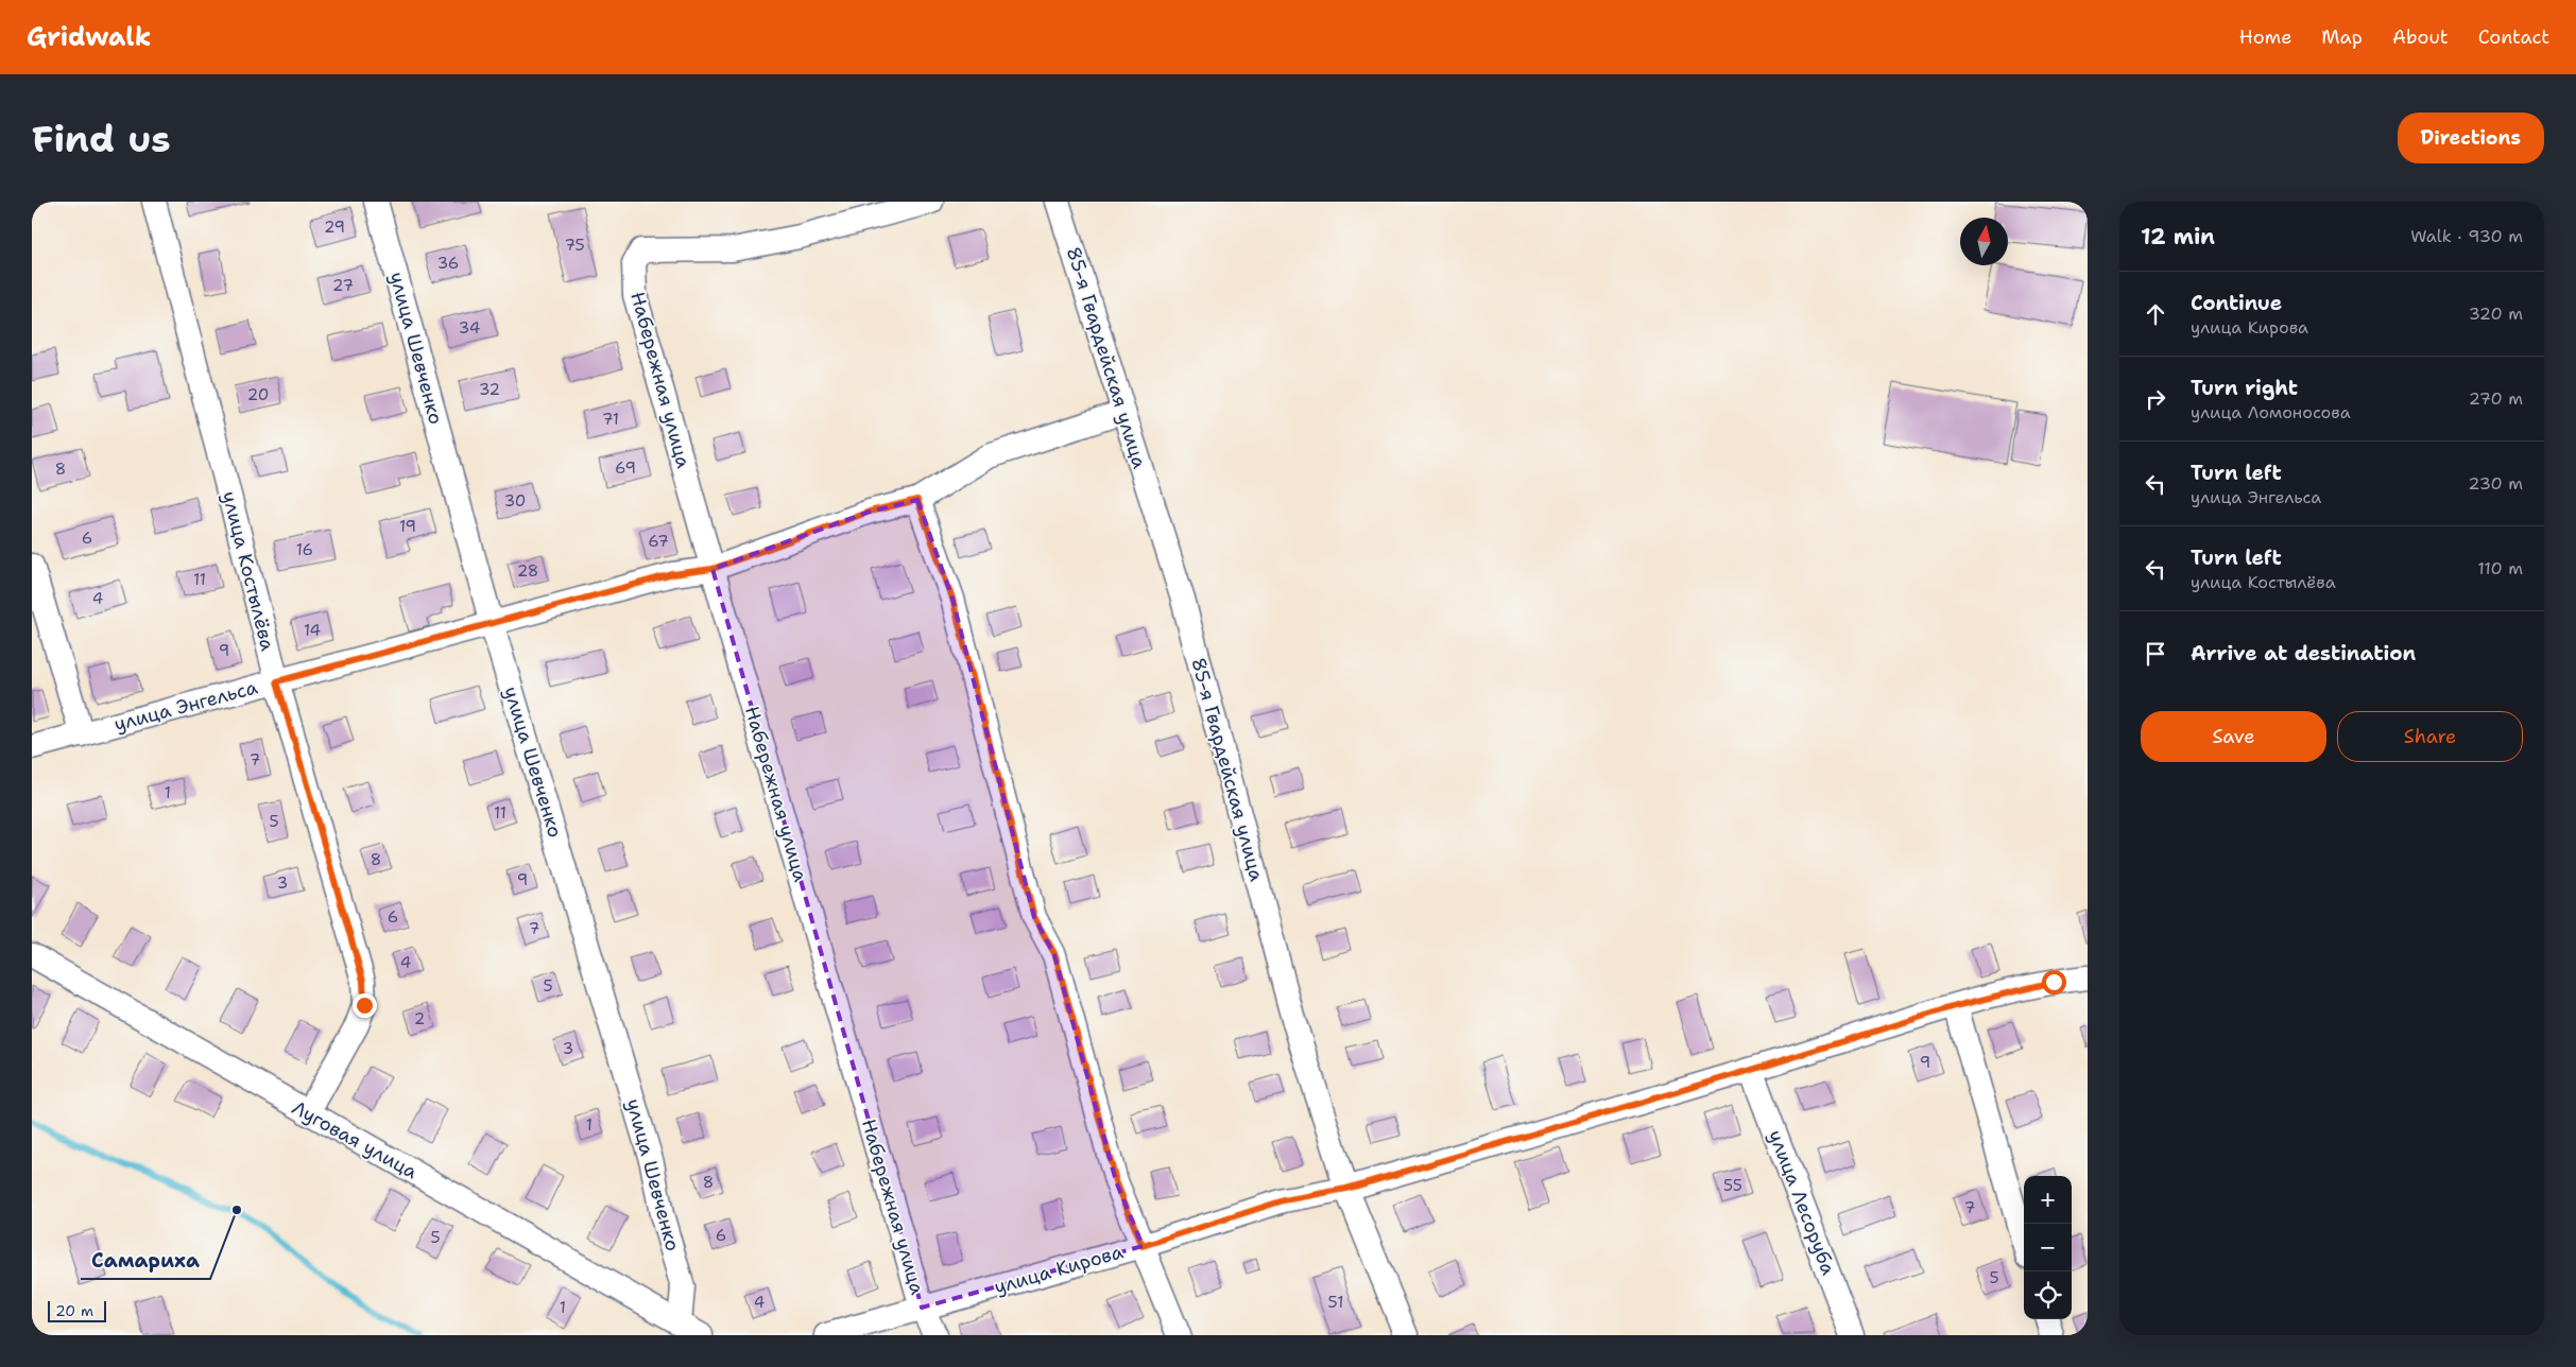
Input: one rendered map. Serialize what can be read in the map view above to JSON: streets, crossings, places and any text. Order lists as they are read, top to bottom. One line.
{"streets":{"street":["улица Шевченко","85-я Гвардейская улица","Набережная улица","улица Костылёва","улица Энгельса","Луговая улица","улица Лесоруба","улица Кирова"]},"crossings":[["улица Шевченко","улица Энгельса"],["улица Шевченко","Луговая улица"],["85-я Гвардейская улица","улица Энгельса"],["85-я Гвардейская улица","улица Кирова"],["Набережная улица","улица Энгельса"],["Набережная улица","улица Кирова"],["улица Костылёва","улица Энгельса"],["улица Костылёва","Луговая улица"],["улица Лесоруба","улица Кирова"]],"places":["Самариха"],"house_numbers":["29","75","36","27","34","32","20","71","69","8","30","19","6","67","16","28","11","4","14","9","7","1","11","5","8","9","3","6","7","4","5","2","3","9","1","8","55","7","6","5","5","4","51","1"],"scale_bar":"20 m","north":"top","page":{"header":"Gridwalk","nav":["Home","Map","About","Contact"],"buttons":["Directions",["Save","Share"]],"title":"Find us","heading":["12 min","Walk · 930 m"],"list":[["Continue","улица Кирова","320 m"],["Turn right","улица Ломоносова","270 m"],["Turn left","улица Энгельса","230 m"],["Turn left","улица Костылёва","110 m"],"Arrive at destination"],"map_buttons":["+","−"],"scale":"20 m"}}
